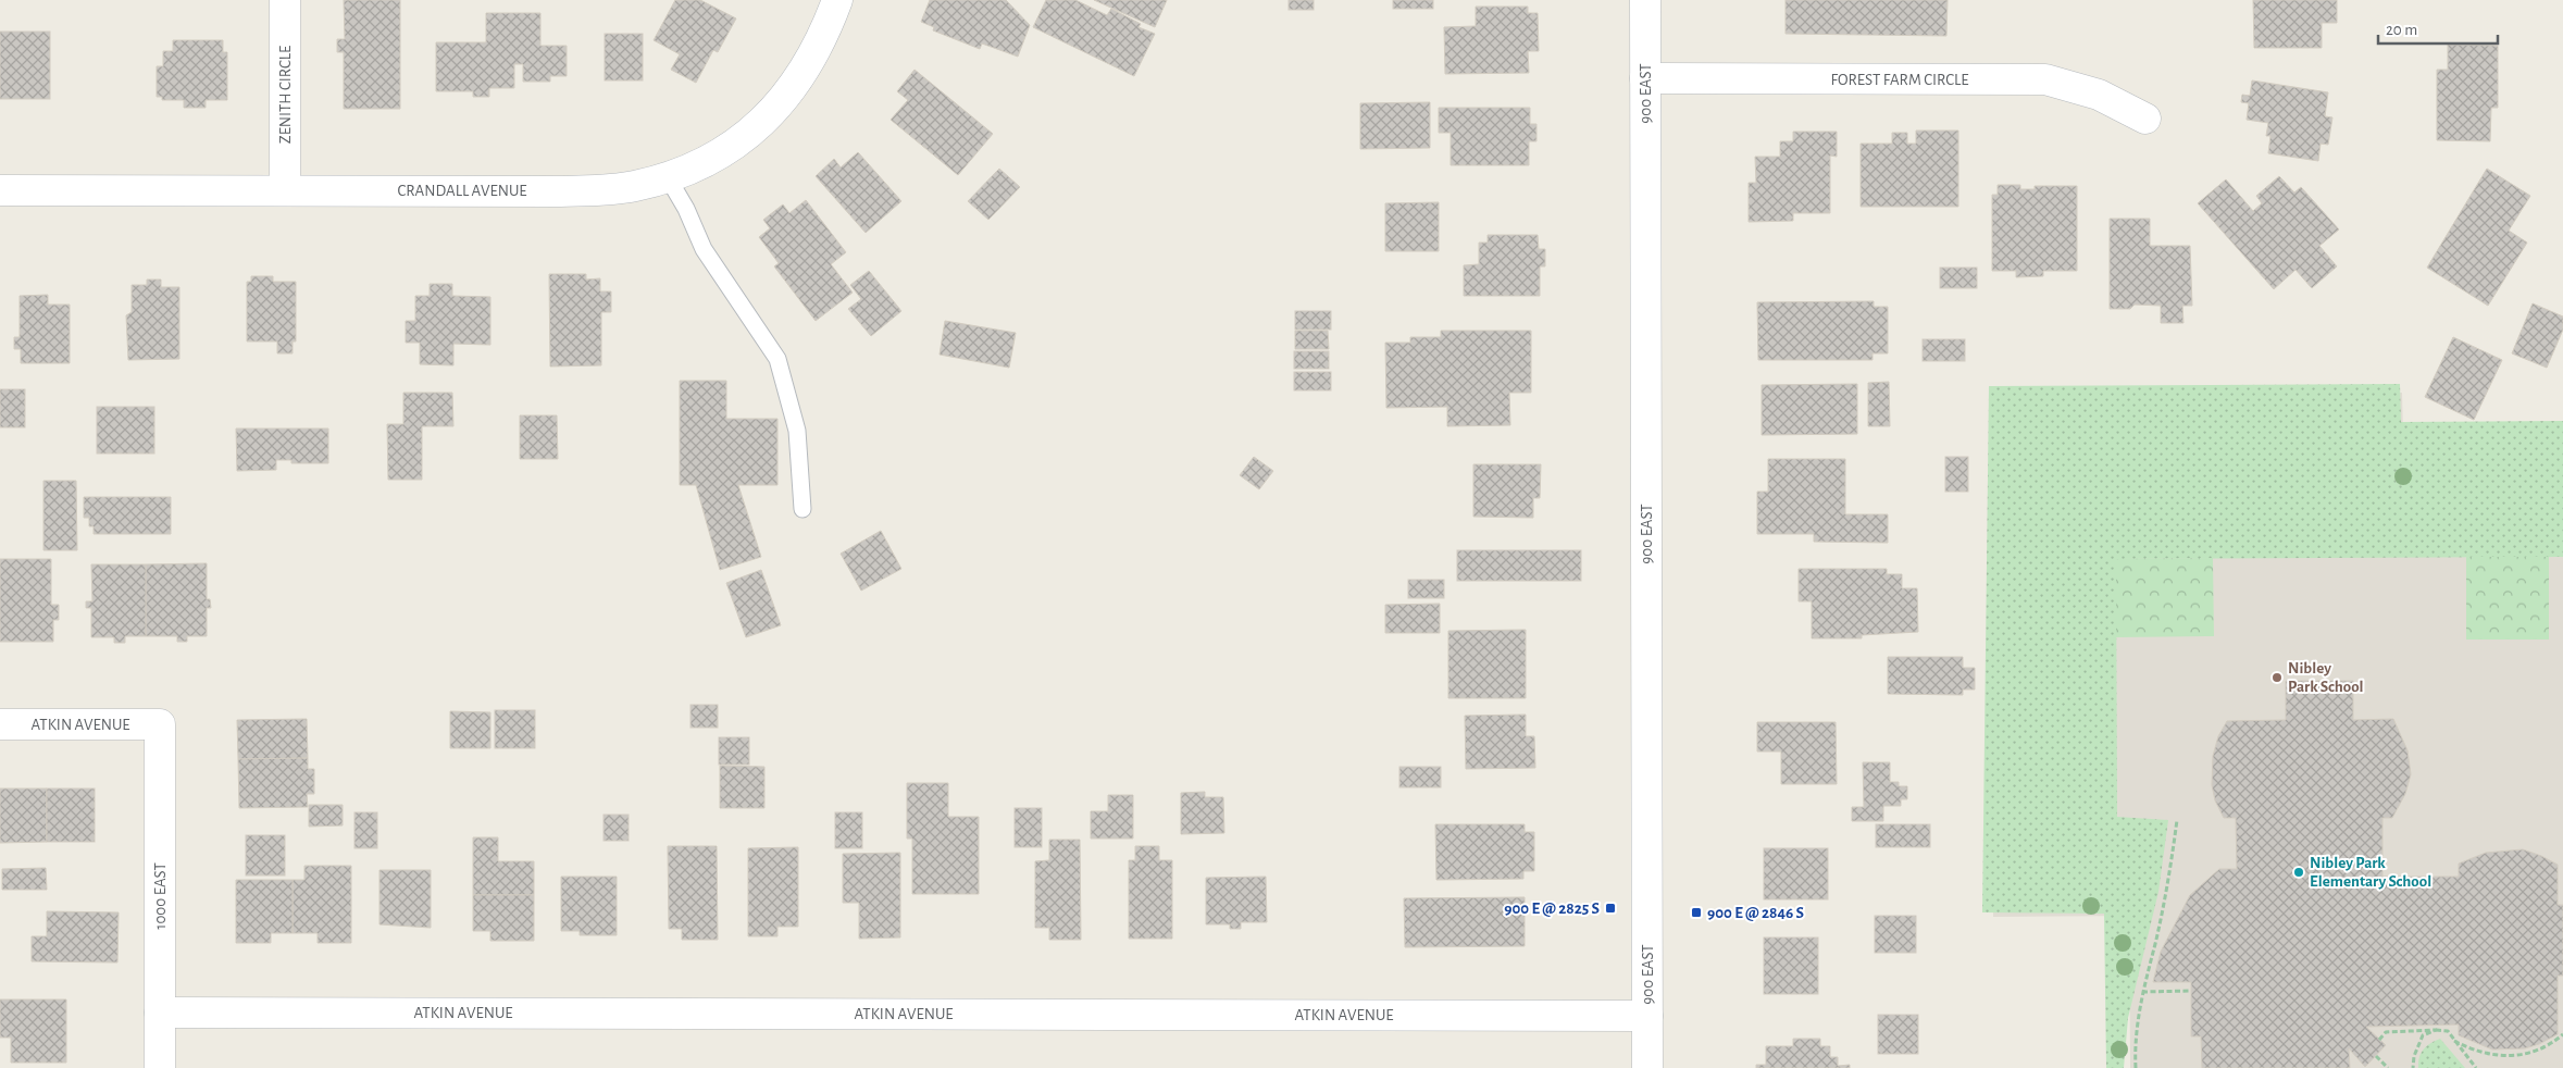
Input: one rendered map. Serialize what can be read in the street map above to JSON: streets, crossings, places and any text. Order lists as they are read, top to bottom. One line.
{"streets":{"street":["FOREST FARM CIRCLE","900 EAST","ZENITH CIRCLE","CRANDALL AVENUE","ATKIN AVENUE","1000 EAST"]},"crossings":[["FOREST FARM CIRCLE","900 EAST"],["900 EAST","ATKIN AVENUE"],["ZENITH CIRCLE","CRANDALL AVENUE"],["ATKIN AVENUE","1000 EAST"]],"places":{"other":["Nibley Park School","Nibley Park Elementary School"],"transit":["900 E @ 2825 S","900 E @ 2846 S"]},"scale_bar":"20 m"}
